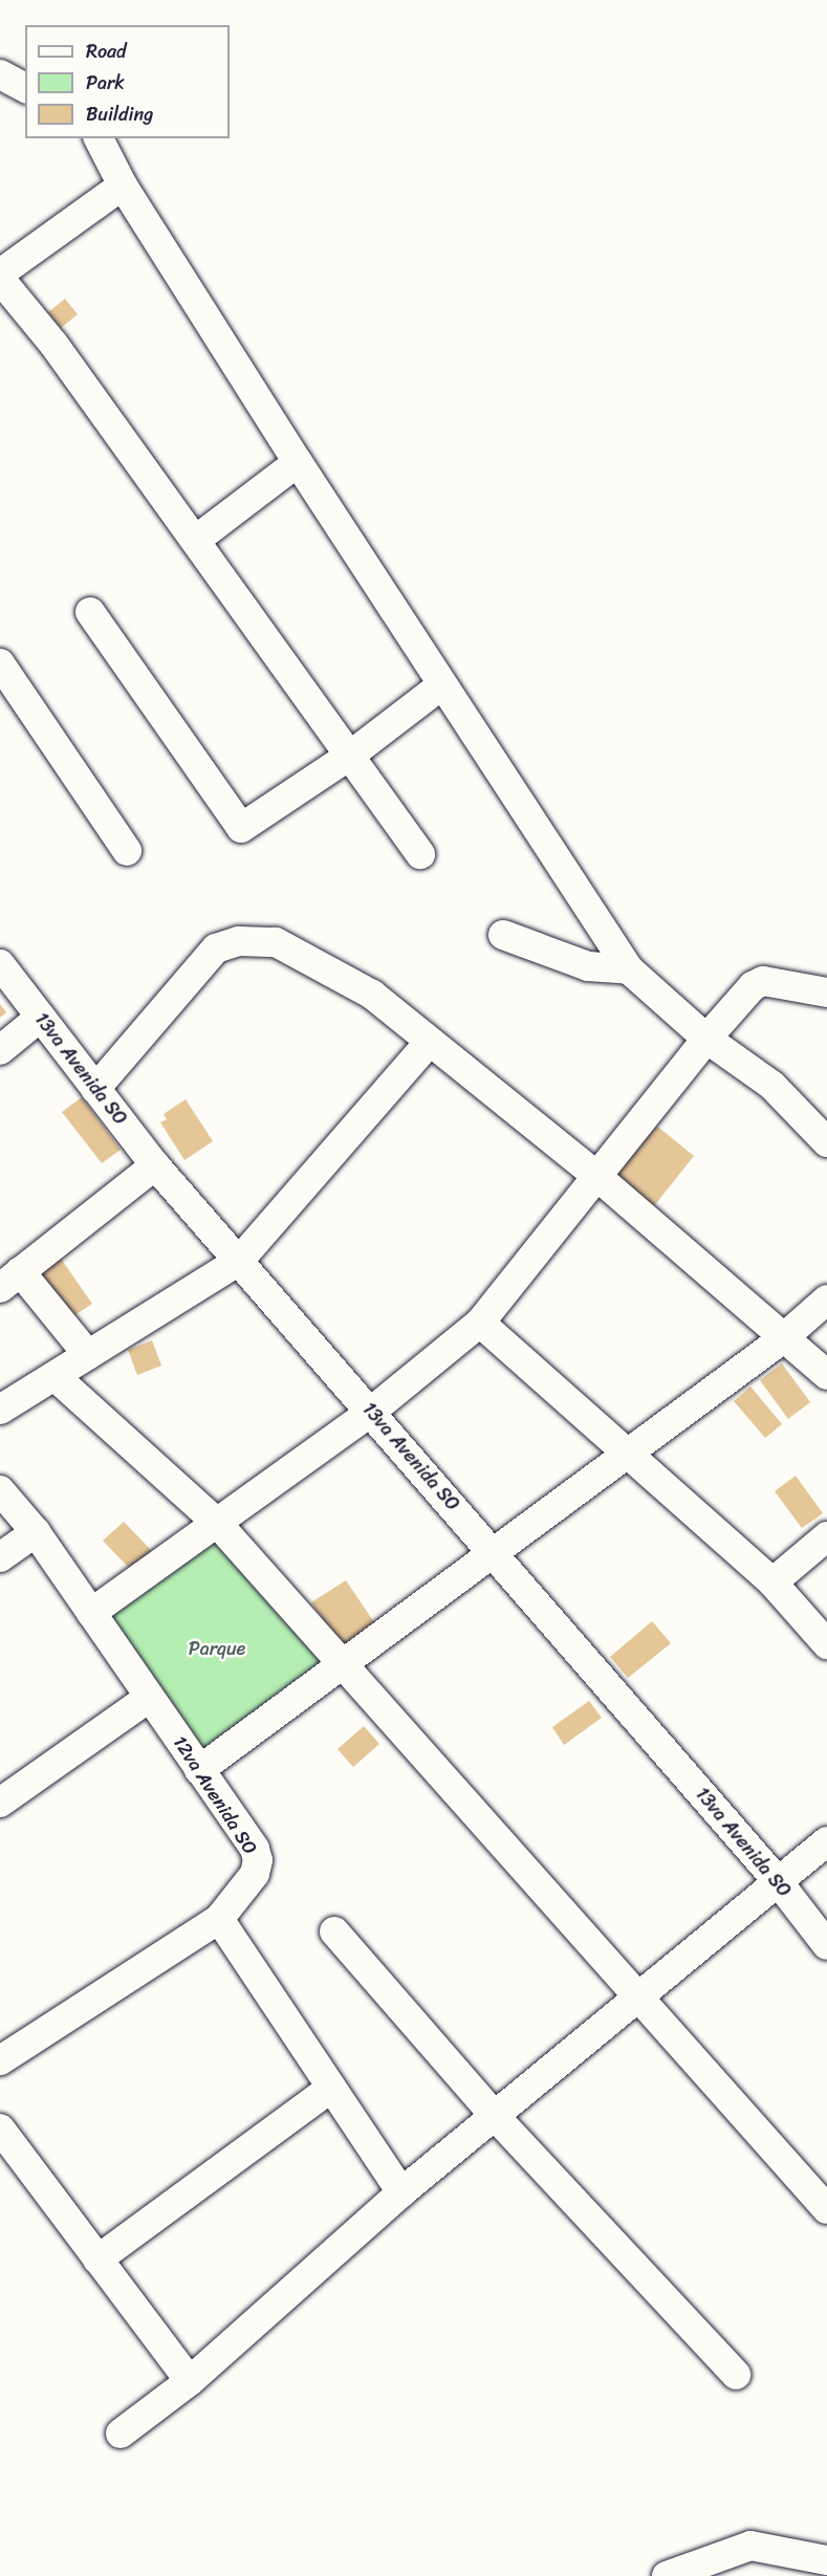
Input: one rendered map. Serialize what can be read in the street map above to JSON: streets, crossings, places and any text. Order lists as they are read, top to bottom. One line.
{"streets":{"street":["13va Avenida SO","12va Avenida SO"]},"parks":["Parque"],"legend":["Road","Park","Building"]}
